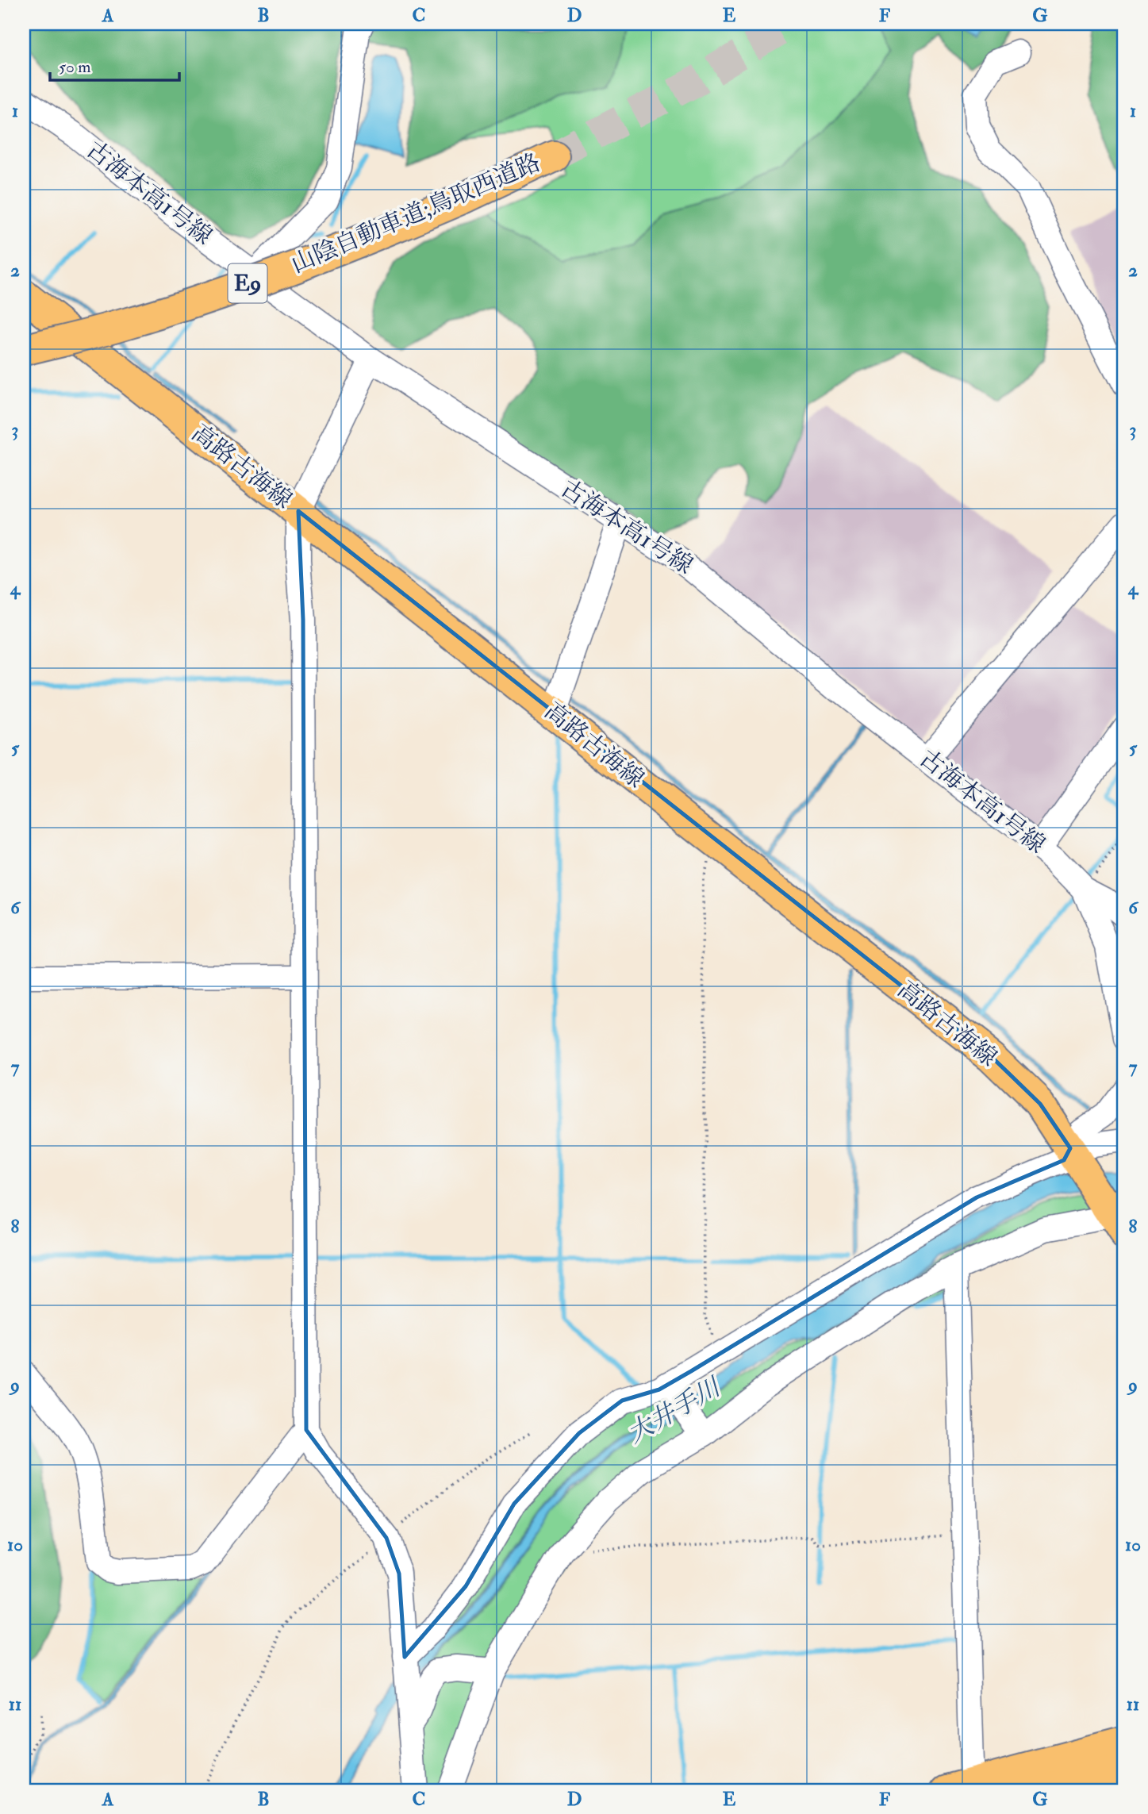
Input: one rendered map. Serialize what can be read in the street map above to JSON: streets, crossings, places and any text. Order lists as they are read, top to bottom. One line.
{"streets":{"main road":["山陰自動車道;鳥取西道路","E9","高路古海線"],"street":["古海本高1号線"]},"water":["大井手川"],"scale_bar":"50 m","grid":{"columns":["A","B","C","D","E","F","G"],"rows":["1","2","3","4","5","6","7","8","9","10","11"]}}
